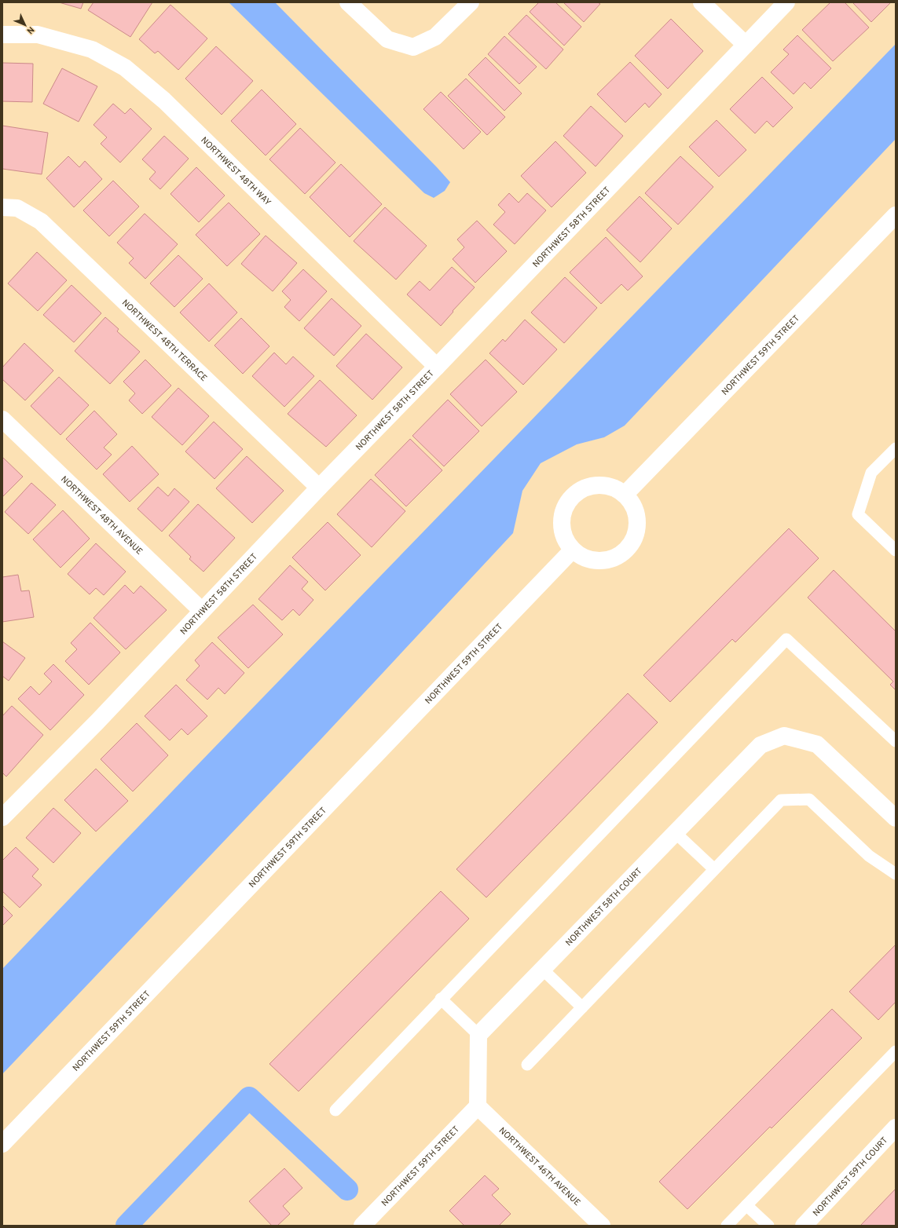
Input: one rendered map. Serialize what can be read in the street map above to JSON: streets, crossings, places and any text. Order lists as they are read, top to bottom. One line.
{"streets":{"street":["NORTHWEST 48TH WAY","NORTHWEST 58TH STREET","NORTHWEST 48TH TERRACE","NORTHWEST 59TH STREET","NORTHWEST 48TH AVENUE","NORTHWEST 58TH COURT","NORTHWEST 46TH AVENUE","NORTHWEST 59TH COURT"]},"crossings":[["NORTHWEST 48TH WAY","NORTHWEST 58TH STREET"],["NORTHWEST 58TH STREET","NORTHWEST 48TH TERRACE"],["NORTHWEST 58TH STREET","NORTHWEST 48TH AVENUE"],["NORTHWEST 59TH STREET","NORTHWEST 46TH AVENUE"]],"north":"bottom right"}
